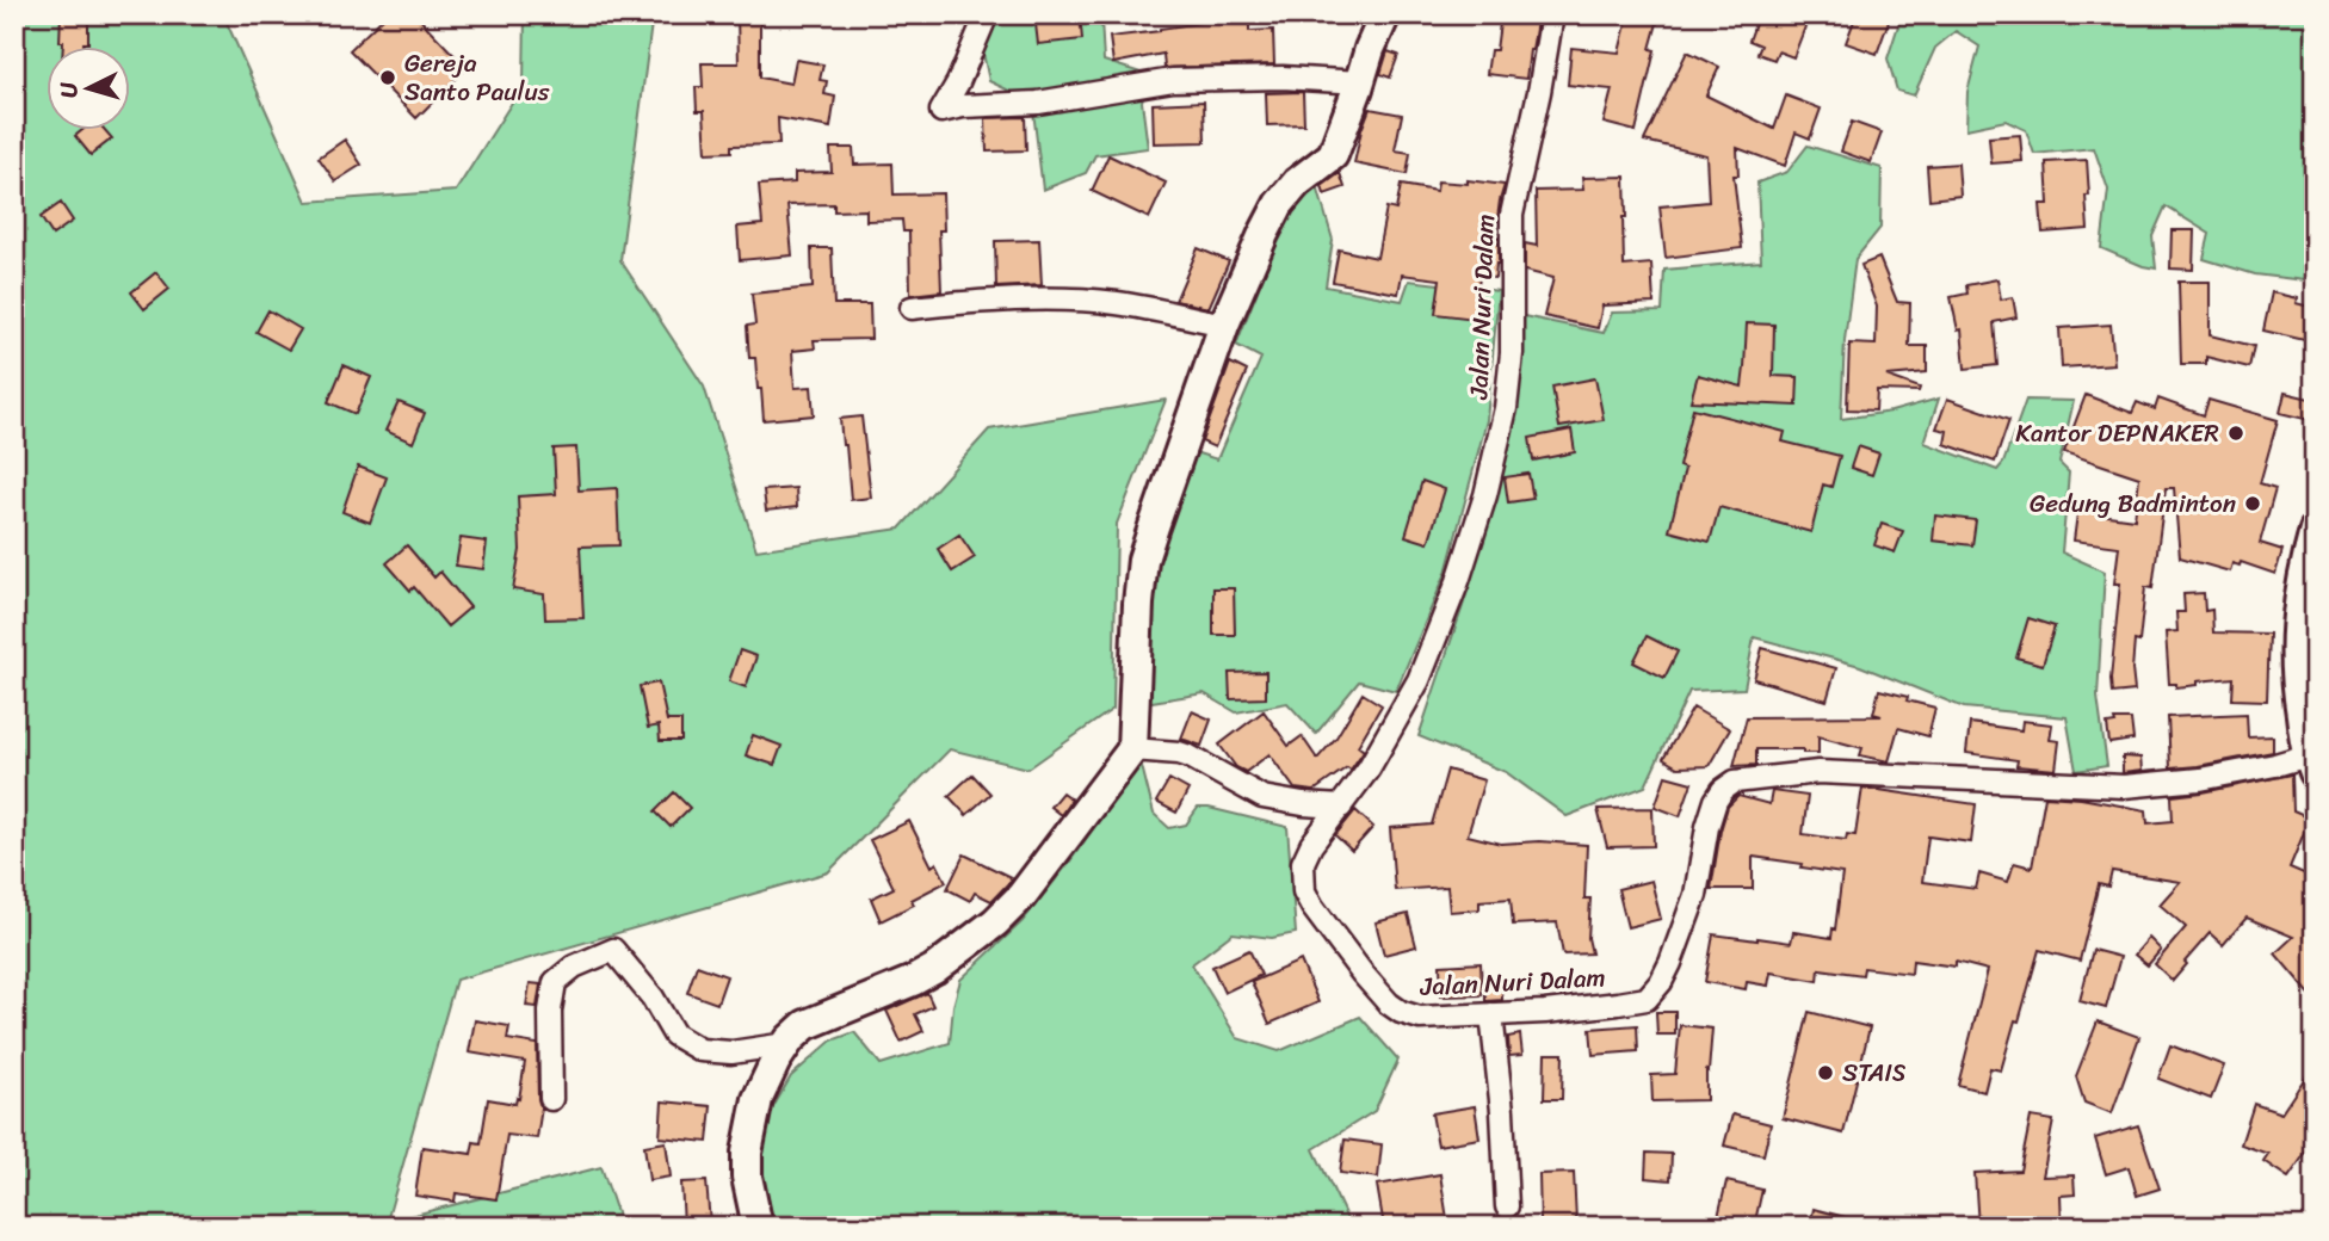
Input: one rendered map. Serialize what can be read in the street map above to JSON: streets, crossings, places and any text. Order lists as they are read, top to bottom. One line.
{"streets":{"street":["Jalan Nuri Dalam"]},"places":["Gereja Santo Paulus","Kantor DEPNAKER","Gedung Badminton","STAIS"],"north":"left"}
